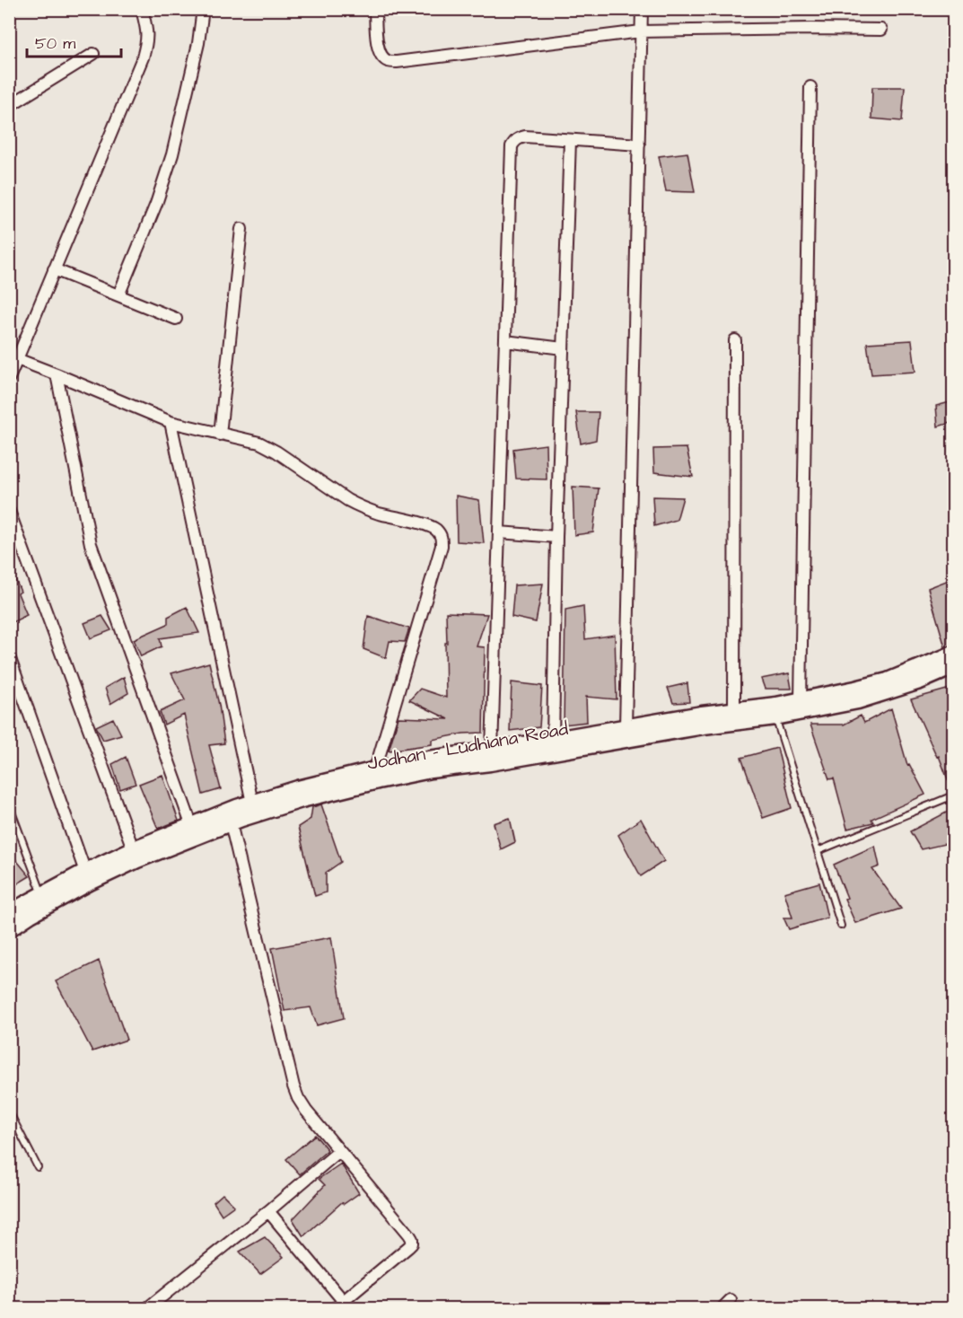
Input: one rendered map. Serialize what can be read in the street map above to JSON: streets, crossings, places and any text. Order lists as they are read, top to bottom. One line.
{"streets":{"street":["Jodhan - Ludhiana Road"]},"scale_bar":"50 m"}
